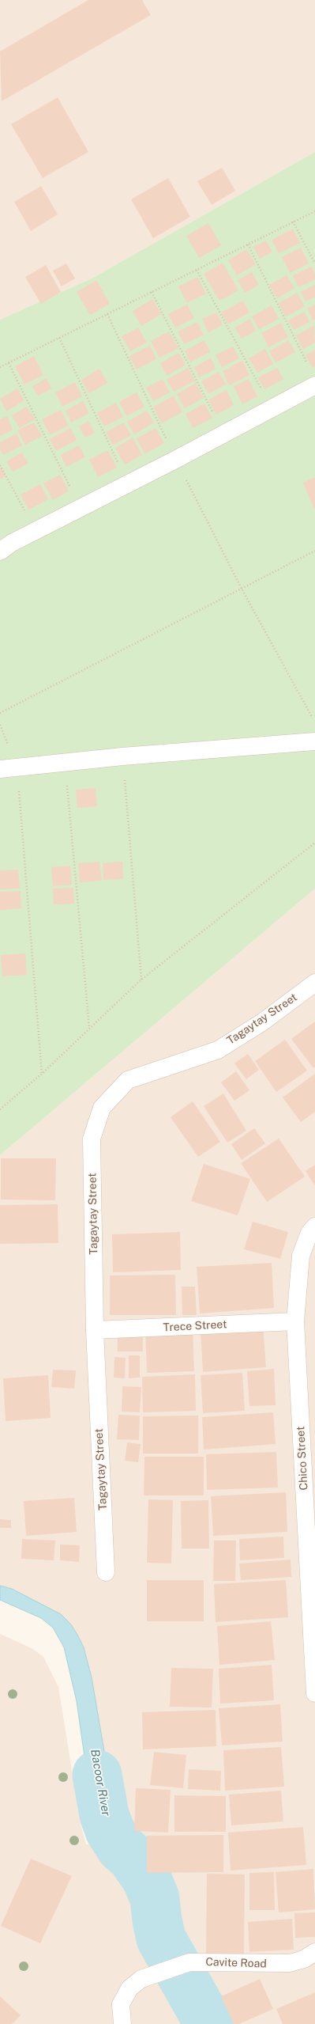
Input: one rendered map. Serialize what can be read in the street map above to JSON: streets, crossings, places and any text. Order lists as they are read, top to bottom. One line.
{"streets":{"street":["Tagaytay Street","Trece Street","Chico Street","Cavite Road"]},"crossings":[["Tagaytay Street","Trece Street"],["Trece Street","Chico Street"]],"water":["Bacoor River"]}
